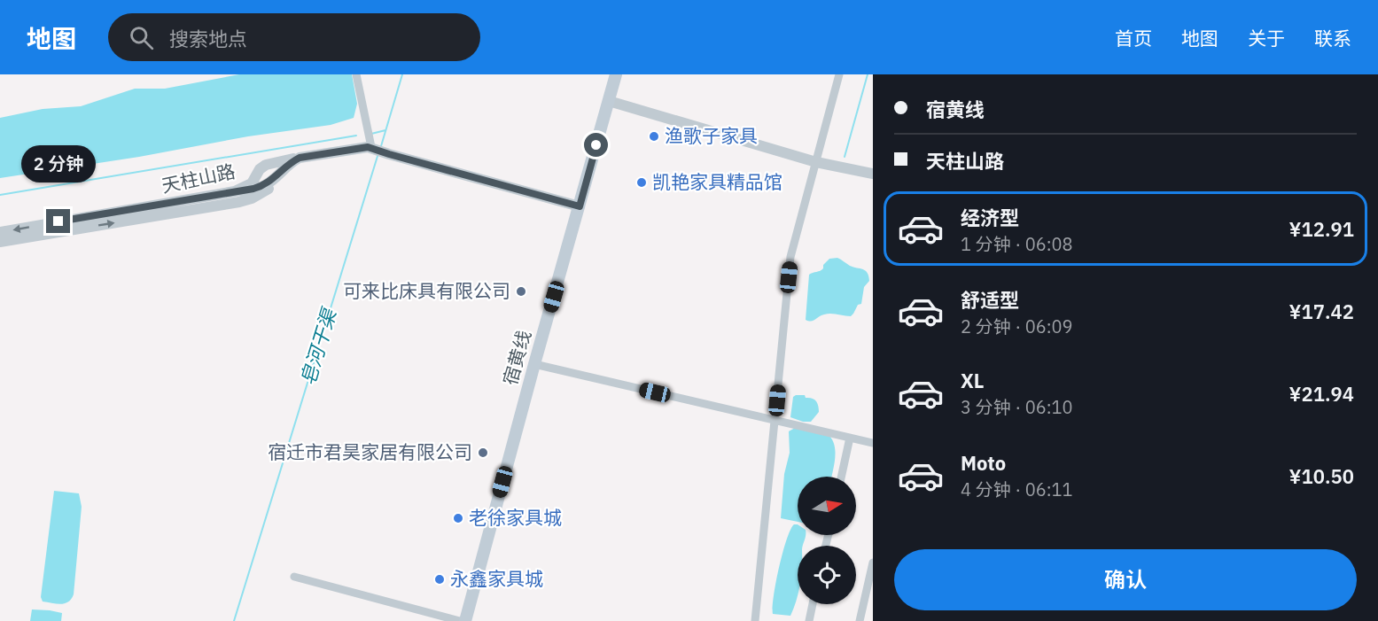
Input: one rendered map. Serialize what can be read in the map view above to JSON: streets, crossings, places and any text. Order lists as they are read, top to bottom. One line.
{"streets":{"main road":["宿黄线"],"street":["天柱山路"]},"water":["皂河干渠"],"places":["渔歌子家具","凯艳家具精品馆","可来比床具有限公司","宿迁市君昊家居有限公司","老徐家具城","永鑫家具城"],"north":"right","page":{"header":"地图","search":"搜索地点","nav":["首页","地图","关于","联系"],"banner":["宿黄线","天柱山路"],"bubble":"2 分钟","list":[{"name":"经济型","note":"1 分钟 · 06:08","value":"¥12.91"},{"name":"舒适型","note":"2 分钟 · 06:09","value":"¥17.42"},{"name":"XL","note":"3 分钟 · 06:10","value":"¥21.94"},{"name":"Moto","note":"4 分钟 · 06:11","value":"¥10.50"}],"buttons":"确认"}}
